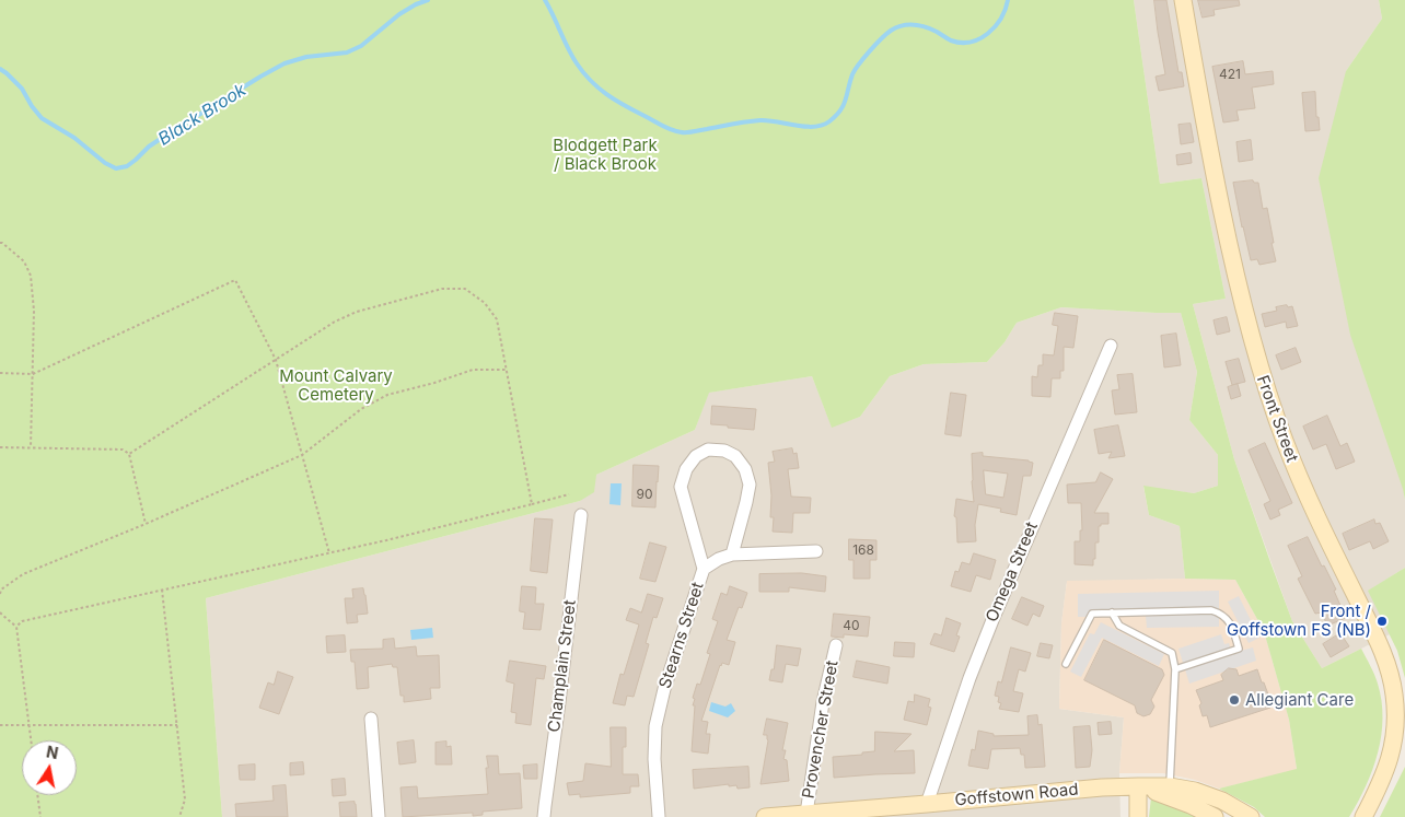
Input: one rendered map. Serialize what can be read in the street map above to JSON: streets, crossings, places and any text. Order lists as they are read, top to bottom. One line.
{"streets":{"main road":["Front Street","Goffstown Road"],"street":["Omega Street","Stearns Street","Champlain Street","Provencher Street"]},"crossings":[["Omega Street","Goffstown Road"],["Provencher Street","Goffstown Road"]],"water":["Black Brook"],"parks":["Blodgett Park / Black Brook","Mount Calvary Cemetery"],"places":["Front / Goffstown FS (NB)","Allegiant Care"],"house_numbers":["421","90","168","40"],"north":"top"}
